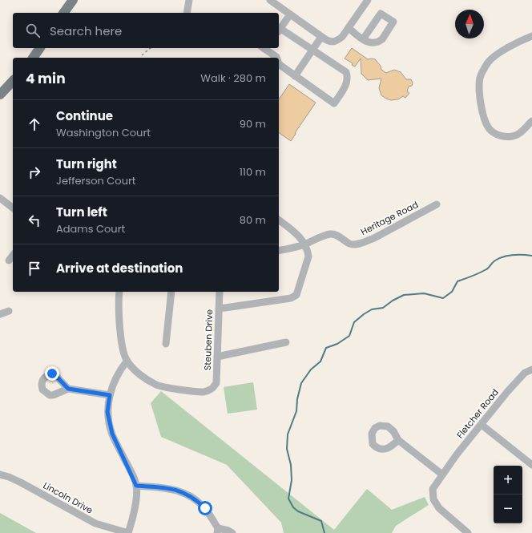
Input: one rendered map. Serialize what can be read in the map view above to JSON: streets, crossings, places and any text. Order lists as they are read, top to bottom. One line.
{"streets":{"street":["Heritage Road","Steuben Drive","Fletcher Road","Lincoln Drive"]},"north":"top","page":{"search":"Search here","heading":["4 min","Walk · 280 m"],"list":[["Continue","Washington Court","90 m"],["Turn right","Jefferson Court","110 m"],["Turn left","Adams Court","80 m"],"Arrive at destination"],"map_buttons":["+","−"]}}
